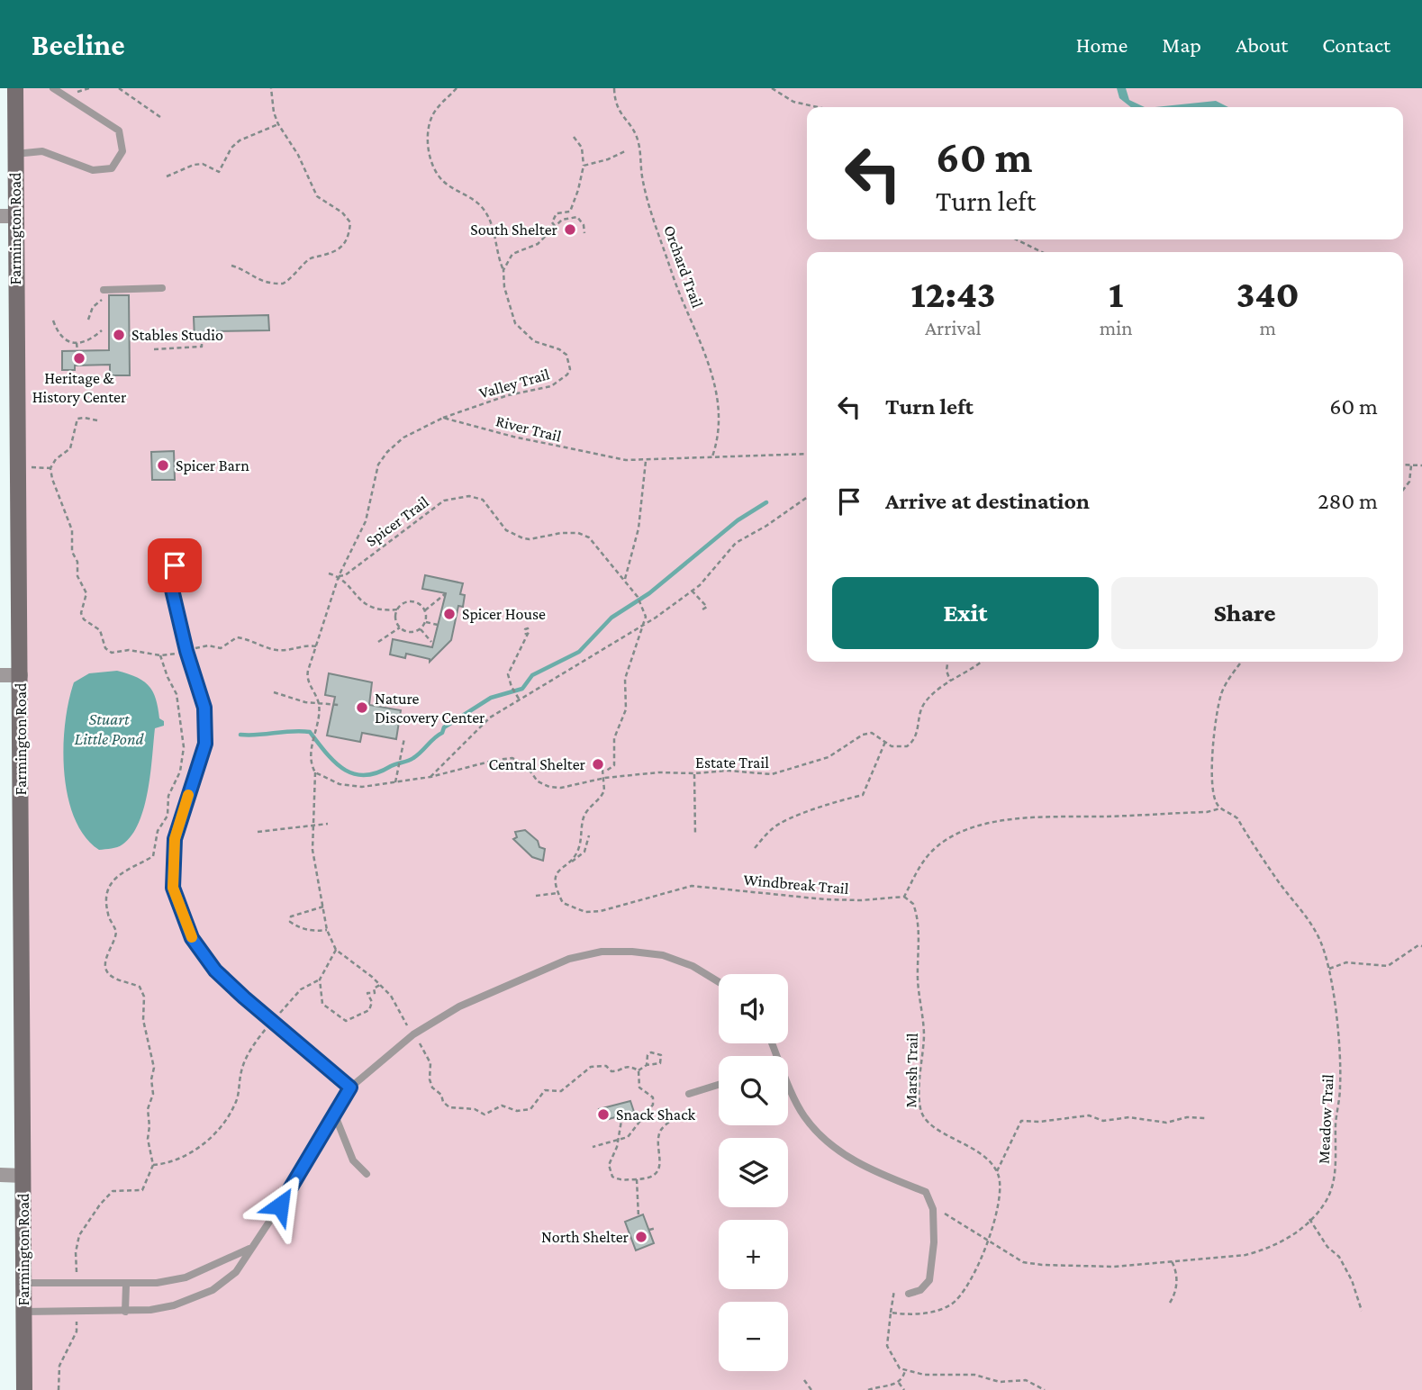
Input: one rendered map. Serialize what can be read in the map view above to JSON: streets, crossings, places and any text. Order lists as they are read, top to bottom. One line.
{"streets":{"street":["Farmington Road"],"path":["Orchard Trail","Valley Trail","River Trail","Spicer Trail","Estate Trail","Windbreak Trail","Marsh Trail","Meadow Trail"]},"crossings":[["Orchard Trail","River Trail"],["Valley Trail","River Trail"],["Windbreak Trail","Marsh Trail"]],"water":["Stuart Little Pond"],"places":["South Shelter","Stables Studio","Heritage & History Center","Spicer Barn","Spicer House","Nature Discovery Center","Central Shelter","Snack Shack","North Shelter"],"page":{"header":"Beeline","nav":["Home","Map","About","Contact"],"turn":["60 m","Turn left"],"eta":["12:43","Arrival","1","min","340","m"],"list":[{"name":"Turn left","value":"60 m"},{"name":"Arrive at destination","value":"280 m"}],"buttons":["Exit","Share"],"map_buttons":["+","−"]}}
